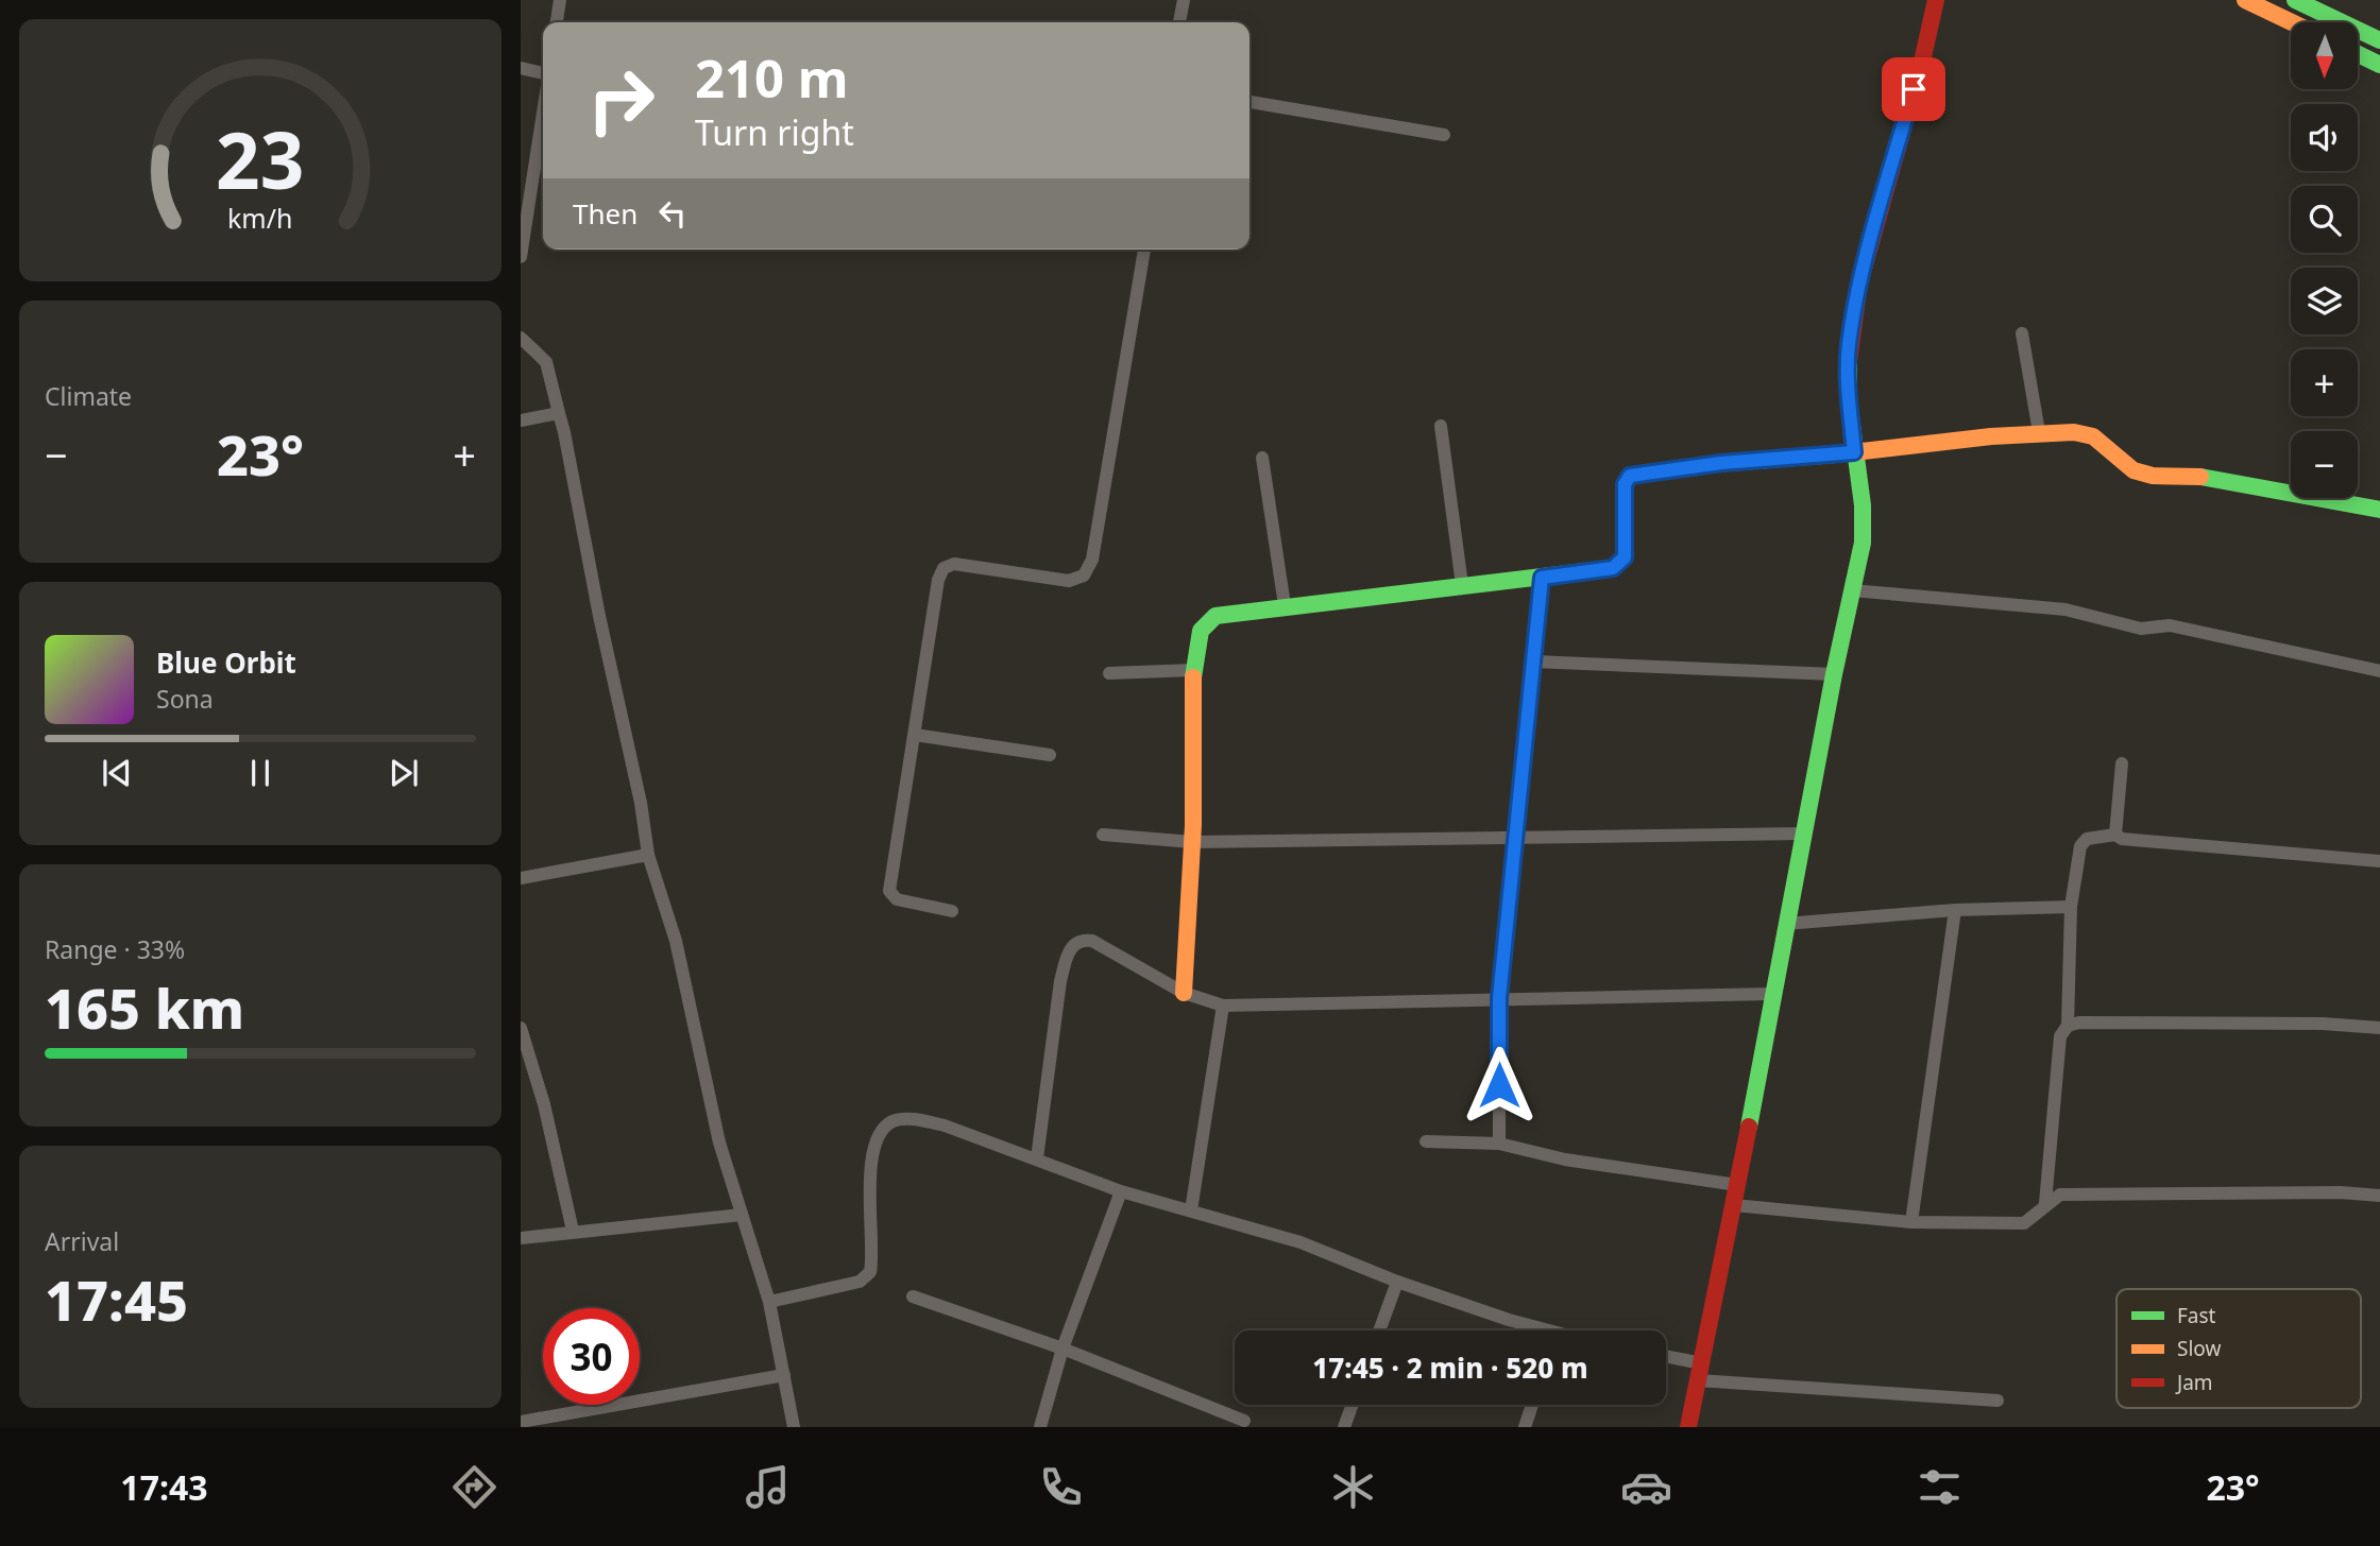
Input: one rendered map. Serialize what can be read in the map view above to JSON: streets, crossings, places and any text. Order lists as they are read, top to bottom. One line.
{"legend":["Fast","Slow","Jam"],"north":"bottom","page":{"map_buttons":["+","−"],"turn":["210 m","Turn right"],"then":"Then","tile":["Climate",["Range · 33%","165 km"],["Arrival","17:45"]],"heat":["−","23°","+"],"song":["Blue Orbit","Sona"],"limit":"30","trip":"17:45 · 2 min · 520 m","tabs":["17:43","23°"],"gauge":["23","km/h"]}}
